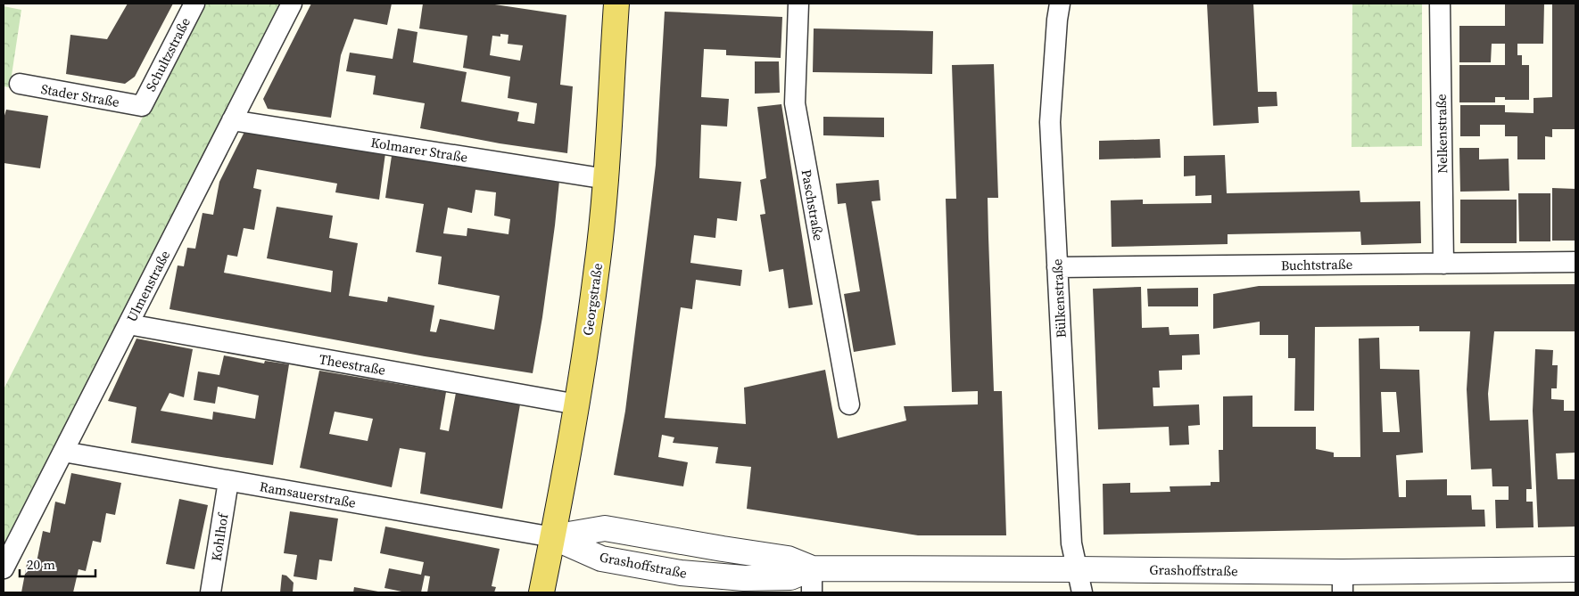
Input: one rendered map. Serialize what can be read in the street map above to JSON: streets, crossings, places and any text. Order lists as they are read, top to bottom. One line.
{"streets":{"main road":["Georgstraße"],"street":["Schultzstraße","Stader Straße","Nelkenstraße","Kolmarer Straße","Paschstraße","Buchtstraße","Ulmenstraße","Bülkenstraße","Theestraße","Ramsauerstraße","Kohlhof","Grashoffstraße"]},"crossings":[["Schultzstraße","Stader Straße"],["Nelkenstraße","Buchtstraße"],["Kolmarer Straße","Ulmenstraße"],["Kolmarer Straße","Georgstraße"],["Buchtstraße","Bülkenstraße"],["Ulmenstraße","Theestraße"],["Ulmenstraße","Ramsauerstraße"],["Bülkenstraße","Grashoffstraße"],["Georgstraße","Theestraße"],["Georgstraße","Ramsauerstraße"],["Georgstraße","Grashoffstraße"],["Ramsauerstraße","Kohlhof"],["Ramsauerstraße","Grashoffstraße"]],"scale_bar":"20 m"}
